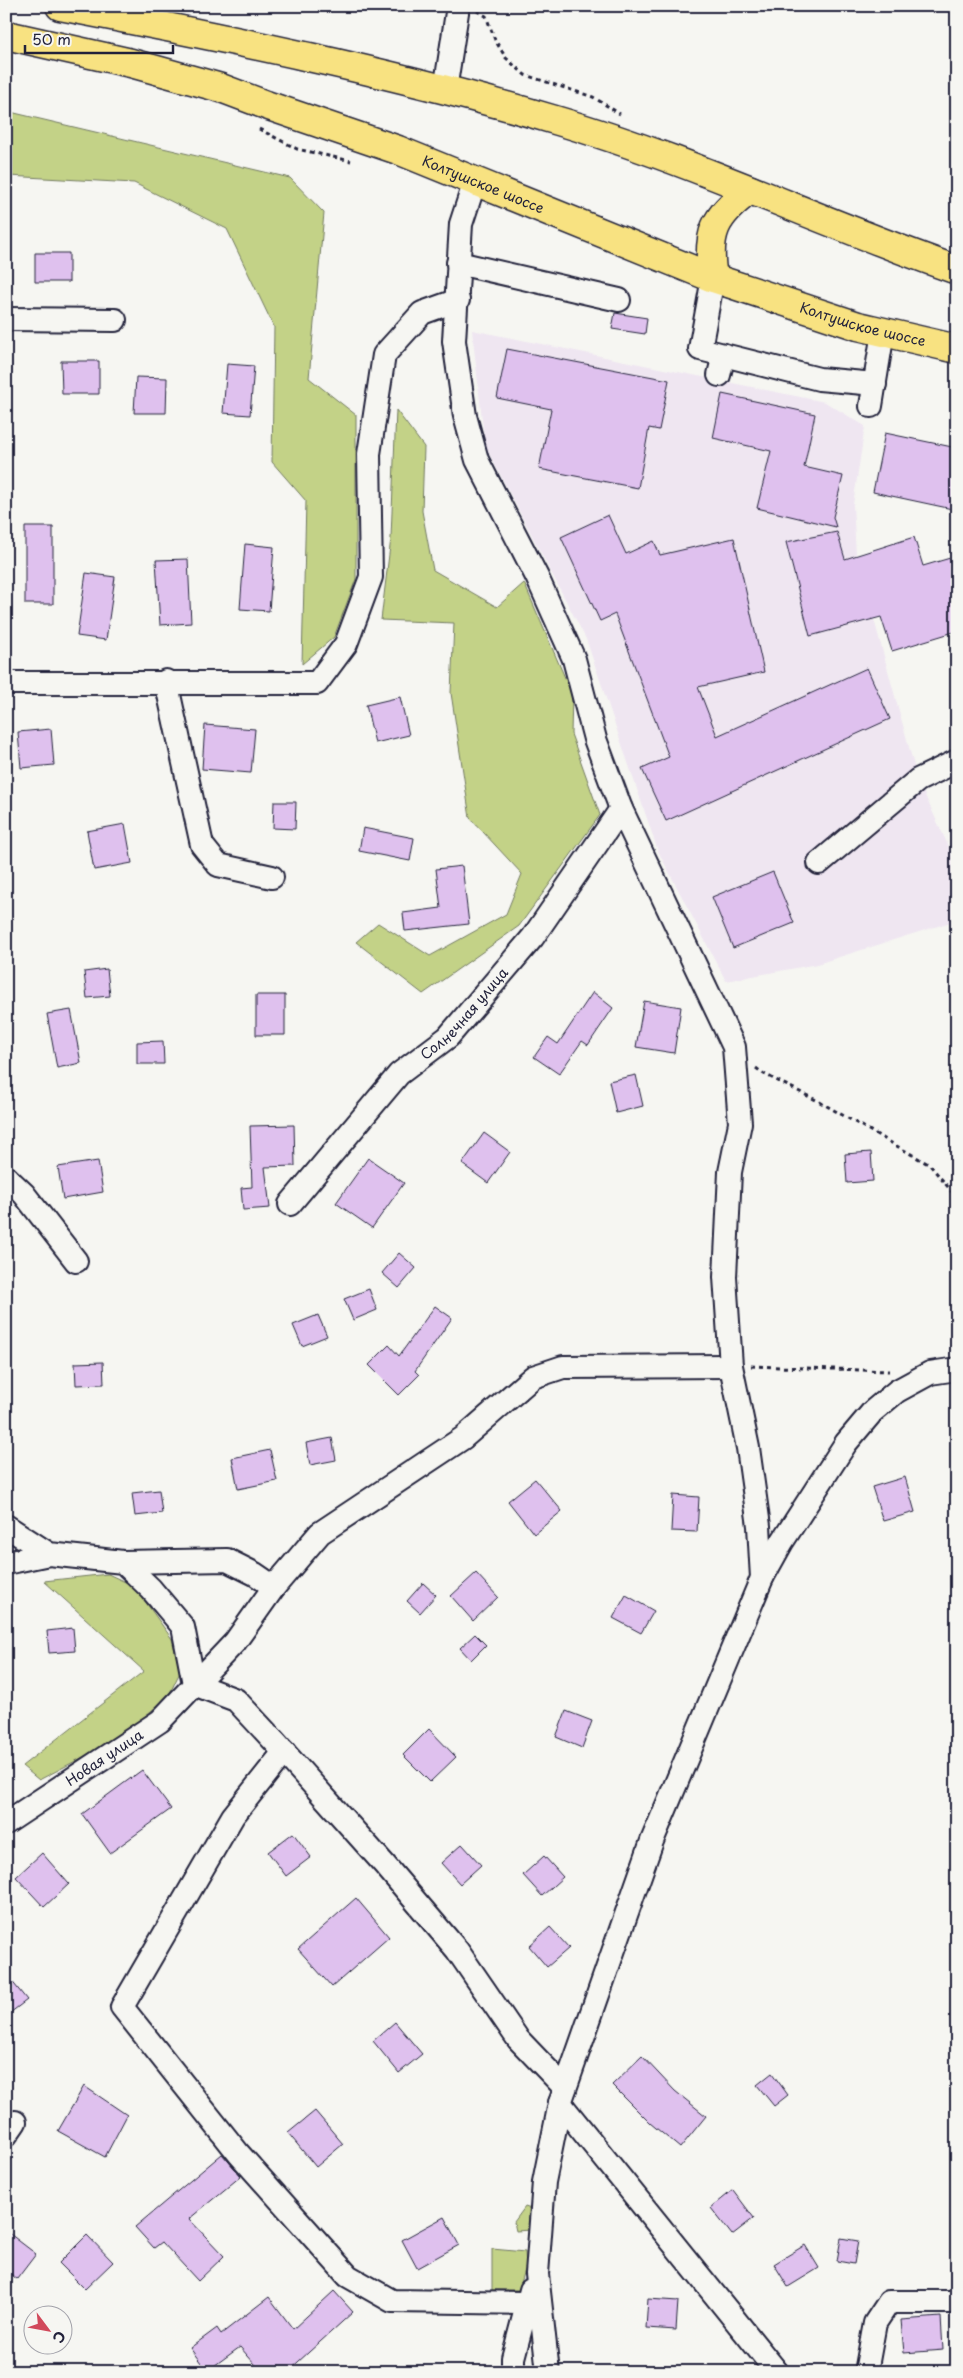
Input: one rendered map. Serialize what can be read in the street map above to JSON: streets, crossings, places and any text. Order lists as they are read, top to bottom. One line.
{"streets":{"main road":["Колтушское шоссе"],"street":["Солнечная улица","Новая улица"]},"scale_bar":"50 m","north":"bottom right"}
